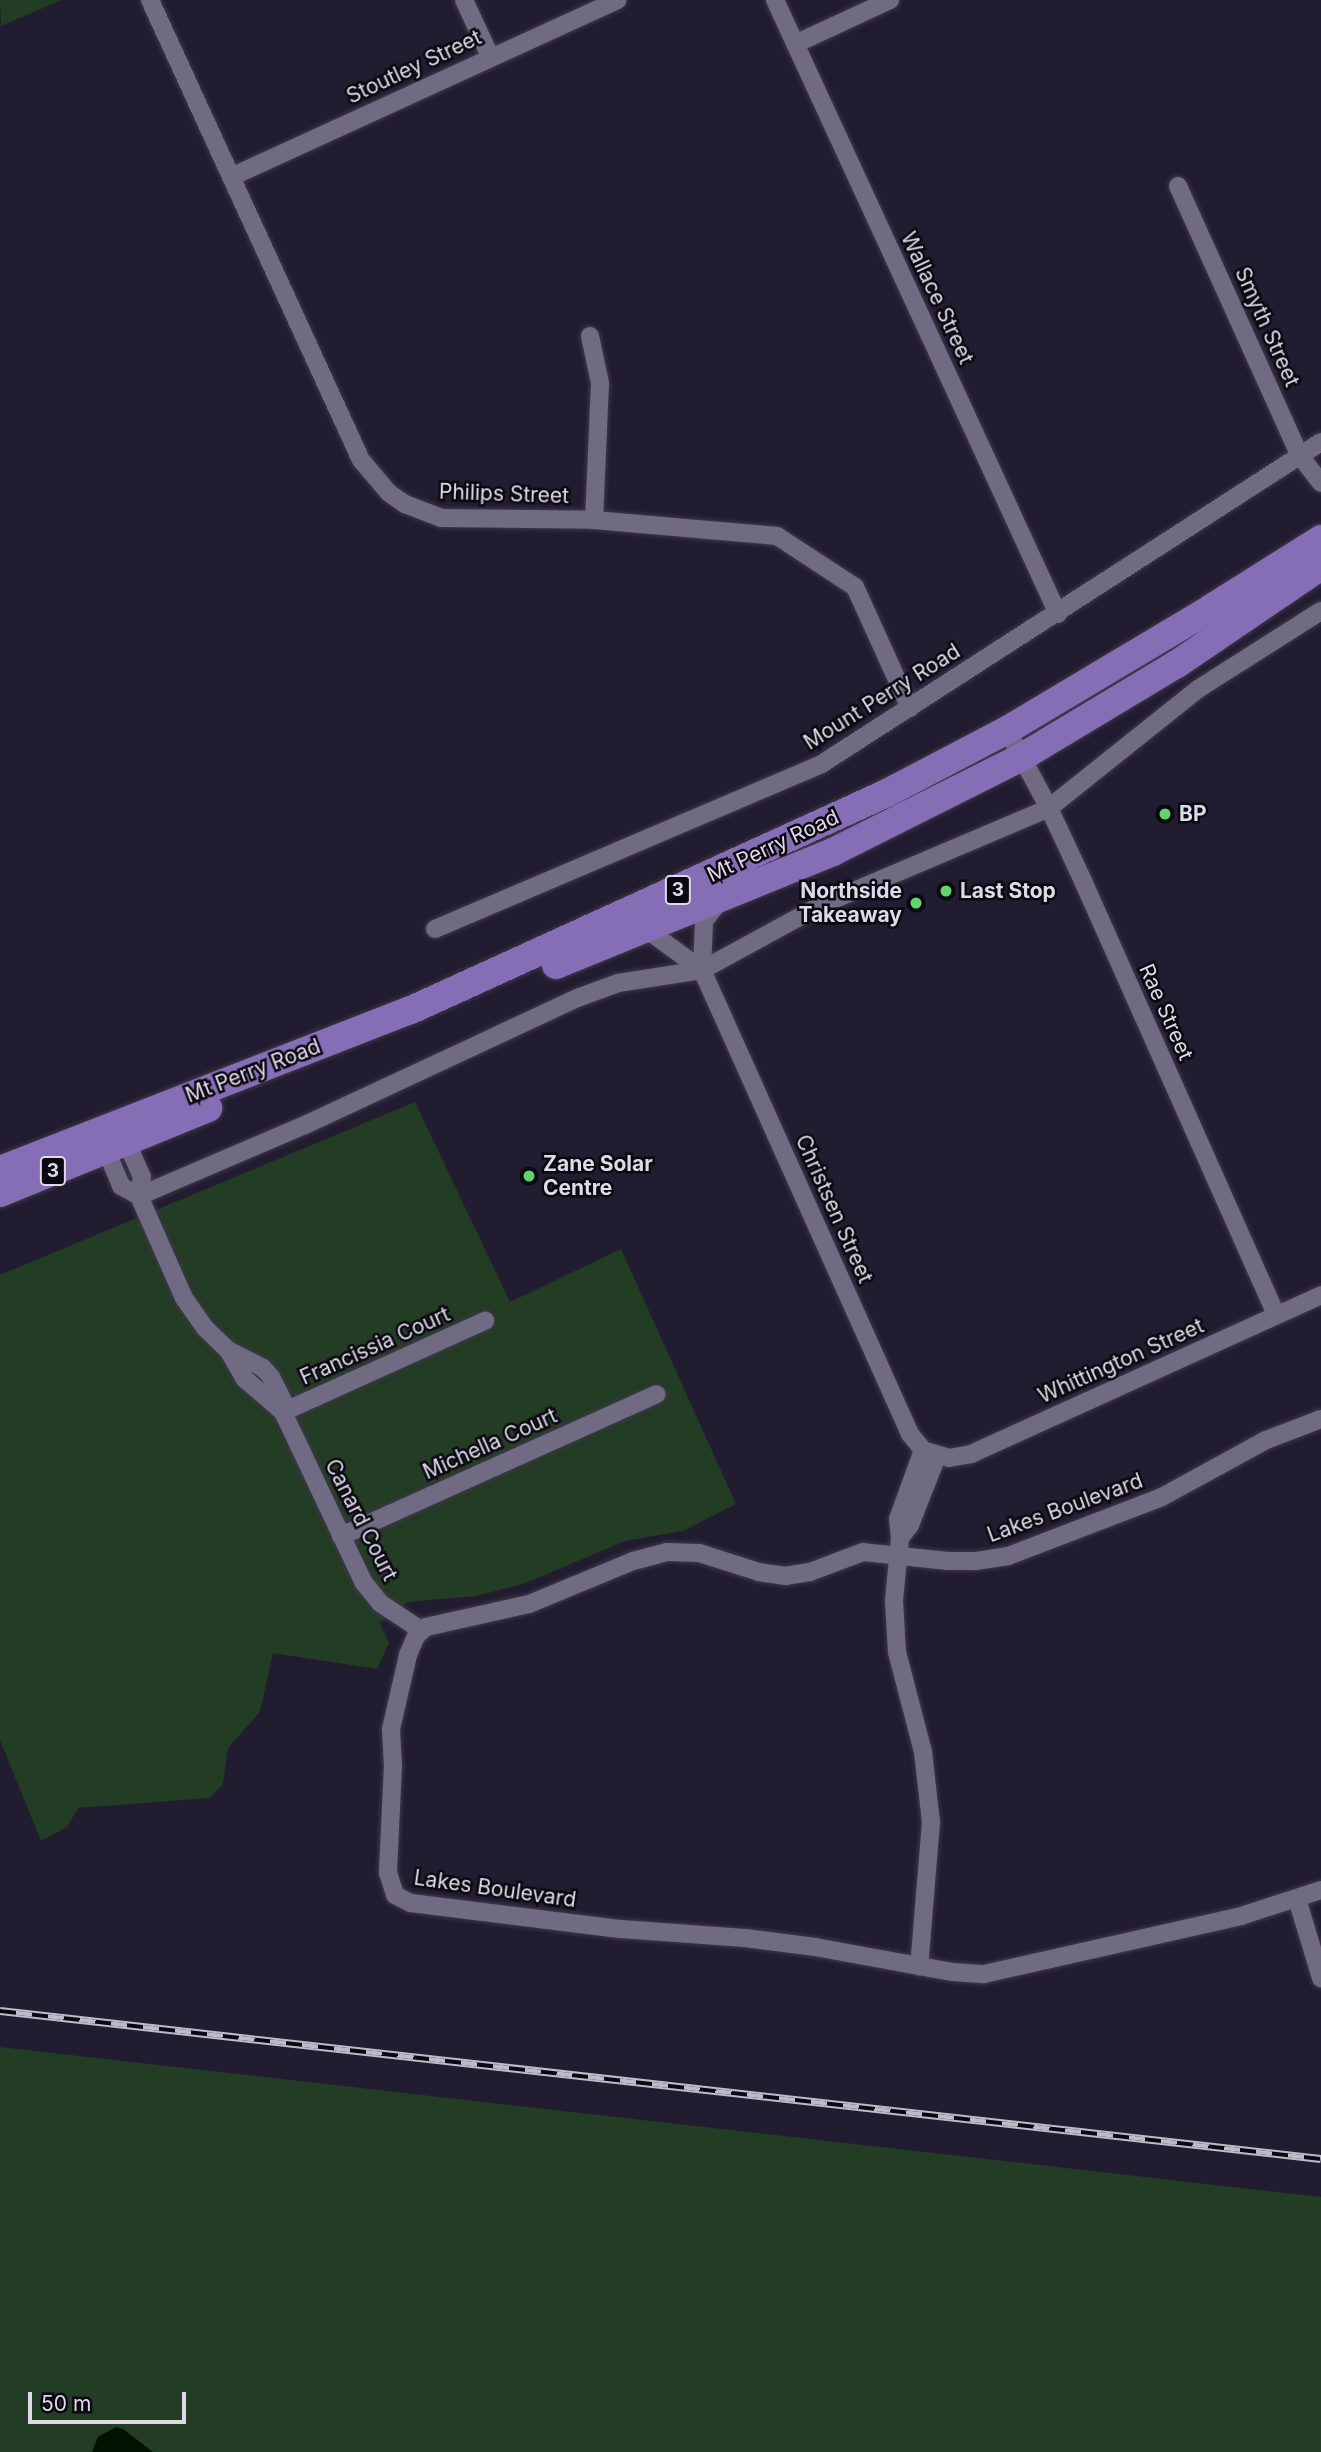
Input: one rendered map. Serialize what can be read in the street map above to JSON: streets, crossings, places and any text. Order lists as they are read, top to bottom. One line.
{"streets":{"main road":["Mt Perry Road","3"],"street":["Stoutley Street","Wallace Street","Smyth Street","Philips Street","Mount Perry Road","Rae Street","Christsen Street","Francissia Court","Whittington Street","Michella Court","Lakes Boulevard","Canard Court"]},"crossings":[["Stoutley Street","Philips Street"],["Wallace Street","Mount Perry Road"],["Smyth Street","Mount Perry Road"],["Philips Street","Mount Perry Road"],["Mt Perry Road","Rae Street"],["Mt Perry Road","Christsen Street"],["Rae Street","Whittington Street"],["Christsen Street","Whittington Street"],["Francissia Court","Canard Court"],["Michella Court","Canard Court"],["Lakes Boulevard","Canard Court"]],"places":["BP","Last Stop","Northside Takeaway","Zane Solar Centre"],"scale_bar":"50 m"}
